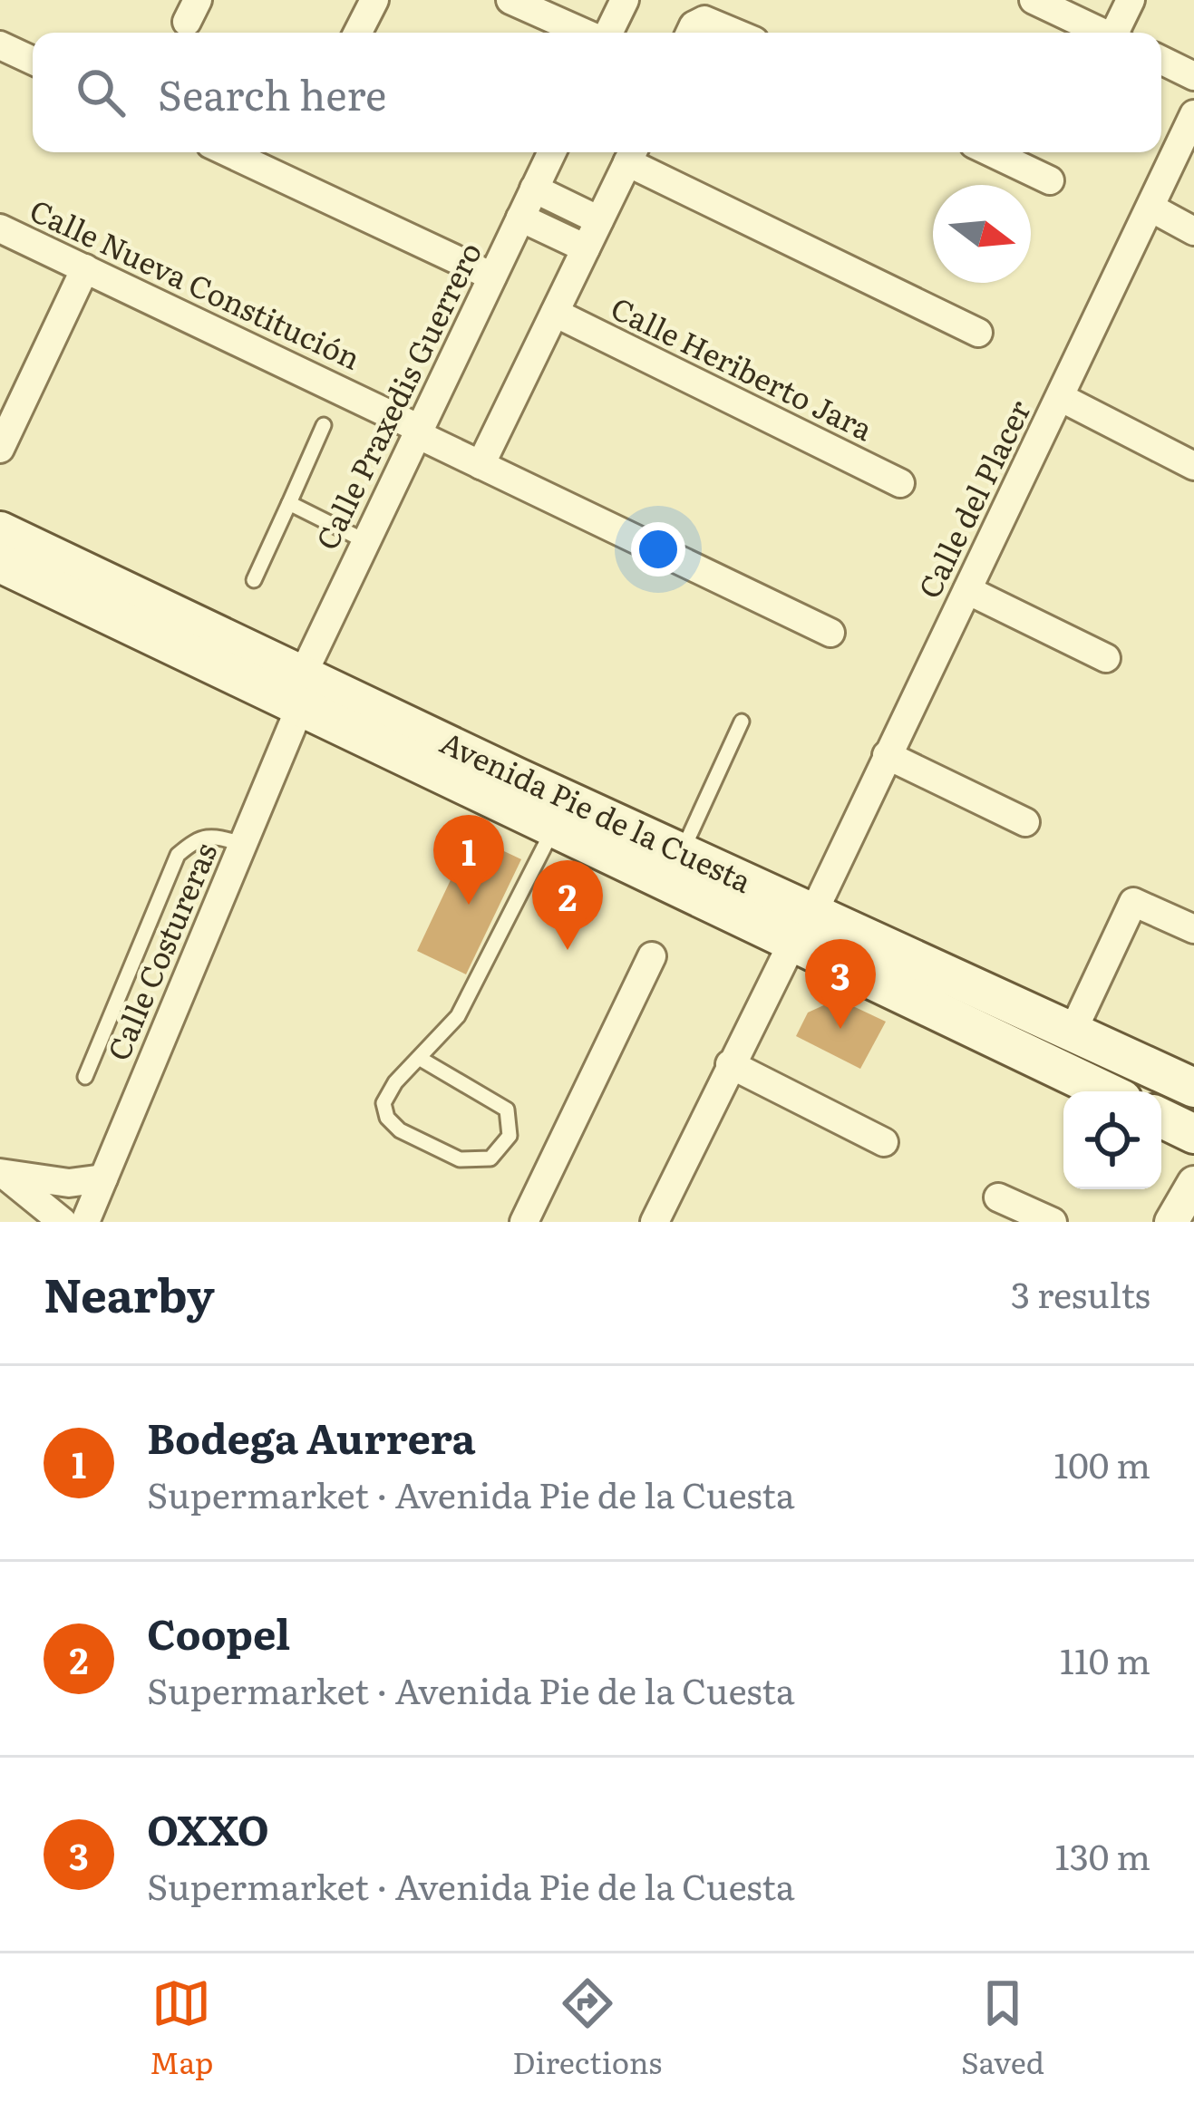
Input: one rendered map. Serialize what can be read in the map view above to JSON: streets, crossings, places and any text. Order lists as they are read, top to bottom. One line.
{"streets":{"main road":["Avenida Pie de la Cuesta"],"street":["Calle Nueva Constitución","Calle Heriberto Jara","Calle Praxedis Guerrero","Calle del Placer","Calle Costureras"]},"crossings":[["Calle Nueva Constitución","Calle Praxedis Guerrero"],["Calle Praxedis Guerrero","Avenida Pie de la Cuesta"],["Calle Praxedis Guerrero","Calle Costureras"],["Calle del Placer","Avenida Pie de la Cuesta"],["Avenida Pie de la Cuesta","Calle Costureras"]],"north":"right","page":{"search":"Search here","pins":["1","2","3"],"heading":["Nearby","3 results"],"list":[{"mark":"1","name":"Bodega Aurrera","note":"Supermarket · Avenida Pie de la Cuesta","value":"100 m"},{"mark":"2","name":"Coopel","note":"Supermarket · Avenida Pie de la Cuesta","value":"110 m"},{"mark":"3","name":"OXXO","note":"Supermarket · Avenida Pie de la Cuesta","value":"130 m"}],"nav":["Map","Directions","Saved"]}}
